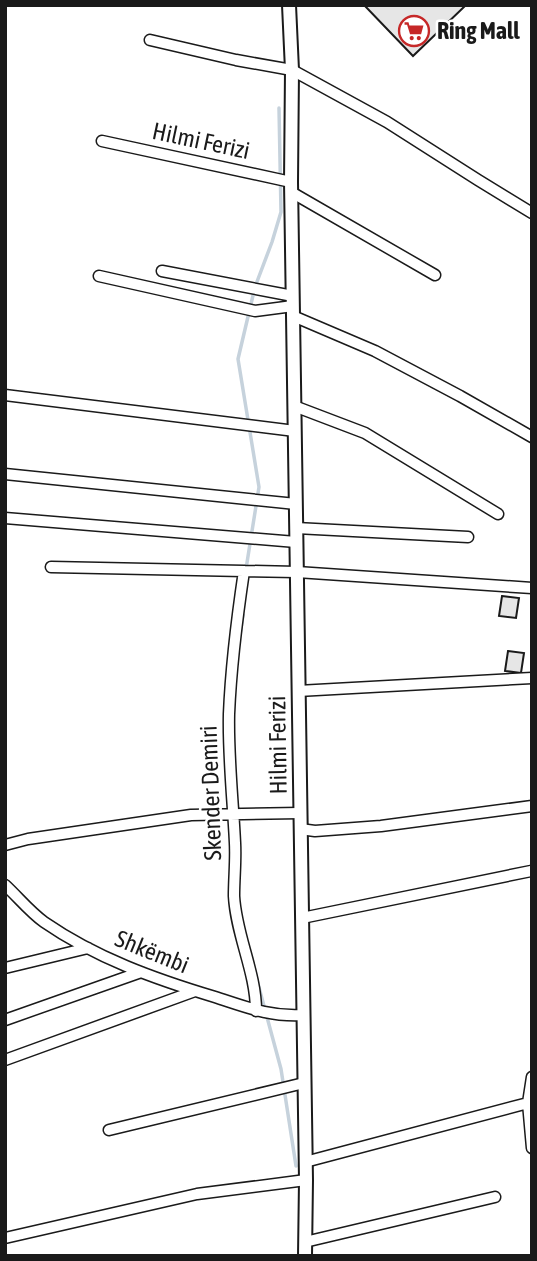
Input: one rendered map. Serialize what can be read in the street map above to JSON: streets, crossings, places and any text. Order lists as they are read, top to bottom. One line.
{"streets":{"street":["Hilmi Ferizi","Skender Demiri","Shkëmbi"]},"crossings":[["Hilmi Ferizi","Shkëmbi"],["Skender Demiri","Shkëmbi"]],"places":{"supermarket":["Ring Mall"]}}
